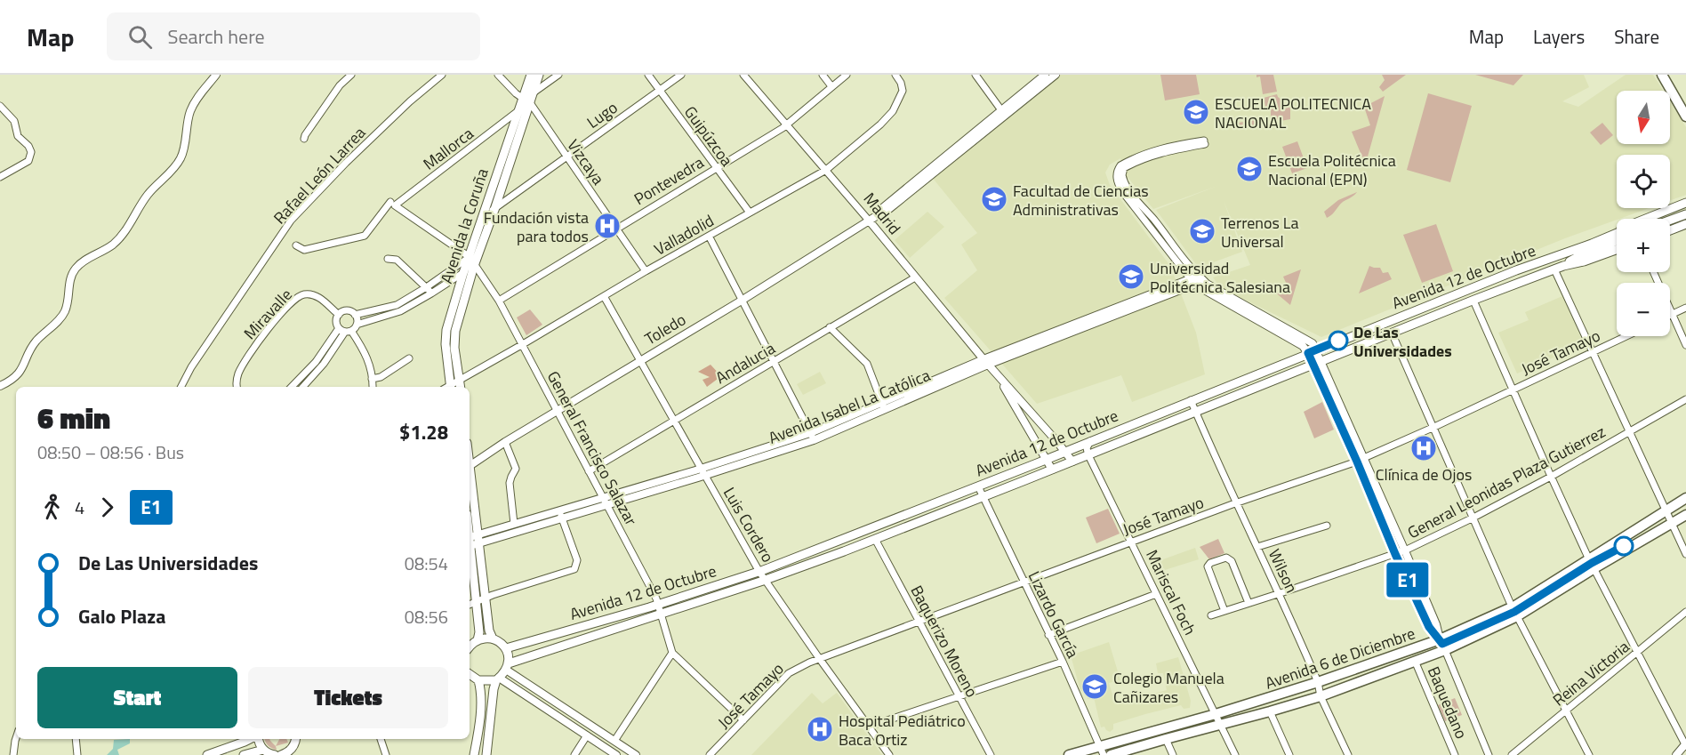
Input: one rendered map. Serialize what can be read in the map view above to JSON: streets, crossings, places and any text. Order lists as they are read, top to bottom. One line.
{"streets":{"main road":["Avenida la Coruña","Avenida 12 de Octubre","Avenida 6 de Diciembre"],"street":["Lugo","Guipúzcoa","Mallorca","Vizcaya","Rafael León Larrea","Pontevedra","Madrid","Valladolid","Miravalle","Toledo","José Tamayo","Andalucia","Avenida Isabel La Católica","General Francisco Salazar","General Leonidas Plaza Gutierrez","Luis Cordero","Wilson","Mariscal Foch","Lizardo García","Baquerizo Moreno","Reina Victoria","Baquedano"]},"crossings":[["Lugo","Guipúzcoa"],["Lugo","Vizcaya"],["Lugo","Avenida la Coruña"],["Guipúzcoa","Pontevedra"],["Guipúzcoa","Valladolid"],["Mallorca","Avenida la Coruña"],["Mallorca","General Francisco Salazar"],["Vizcaya","Pontevedra"],["Vizcaya","Avenida la Coruña"],["Vizcaya","Valladolid"],["Pontevedra","Madrid"],["Pontevedra","General Francisco Salazar"],["Madrid","Valladolid"],["Madrid","Avenida 12 de Octubre"],["Madrid","Toledo"],["Madrid","Andalucia"],["Madrid","Avenida Isabel La Católica"],["Avenida la Coruña","Valladolid"],["Avenida la Coruña","General Francisco Salazar"],["Valladolid","General Francisco Salazar"],["Valladolid","Luis Cordero"],["Avenida 12 de Octubre","General Francisco Salazar"],["Avenida 12 de Octubre","Luis Cordero"],["Avenida 12 de Octubre","Wilson"],["Avenida 12 de Octubre","Mariscal Foch"],["Avenida 12 de Octubre","Lizardo García"],["Avenida 12 de Octubre","Baquerizo Moreno"],["Toledo","General Francisco Salazar"],["Toledo","Luis Cordero"],["José Tamayo","General Francisco Salazar"],["José Tamayo","Luis Cordero"],["José Tamayo","Wilson"],["José Tamayo","Mariscal Foch"],["José Tamayo","Lizardo García"],["José Tamayo","Baquerizo Moreno"],["Andalucia","General Francisco Salazar"],["Andalucia","Luis Cordero"],["Avenida Isabel La Católica","General Francisco Salazar"],["Avenida Isabel La Católica","Luis Cordero"],["General Leonidas Plaza Gutierrez","Wilson"],["Wilson","Avenida 6 de Diciembre"],["Mariscal Foch","Avenida 6 de Diciembre"],["Lizardo García","Avenida 6 de Diciembre"],["Avenida 6 de Diciembre","Baquedano"]],"places":{"school or university":["ESCUELA POLITECNICA NACIONAL","Escuela Politécnica Nacional (EPN)","Facultad de Ciencias Administrativas","Terrenos La Universal","Universidad Politécnica Salesiana","Colegio Manuela Cañizares"],"hospital":["Fundación vista para todos","Clínica de Ojos","Hospital Pediátrico Baca Ortiz"],"other":["De Las Universidades"]},"lines":["bus line E1"],"north":"bottom","page":{"header":"Map","search":"Search here","nav":["Map","Layers","Share"],"on_map":"E1","map_buttons":["+","−"],"heading":["6 min","08:50 – 08:56 · Bus","$1.28"],"legs":["4","E1"],"list":[{"name":"De Las Universidades","value":"08:54"},{"name":"Galo Plaza","value":"08:56"}],"buttons":["Start","Tickets"]}}
